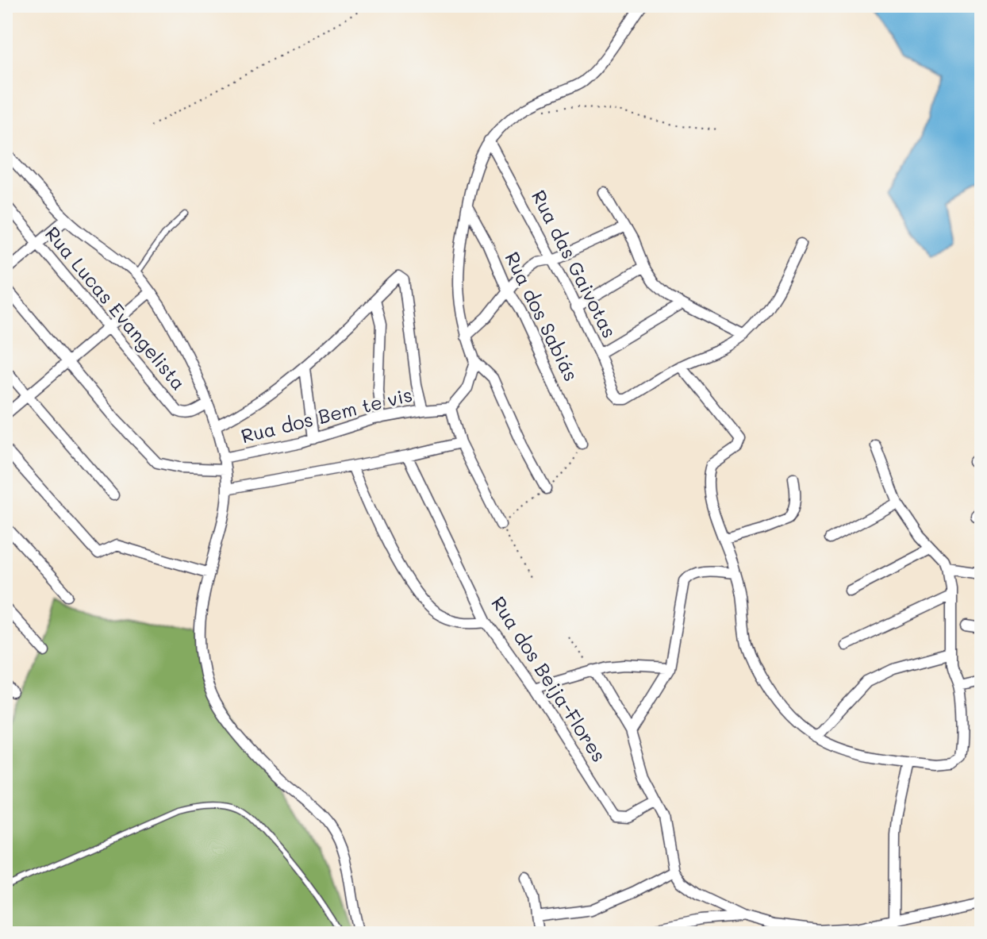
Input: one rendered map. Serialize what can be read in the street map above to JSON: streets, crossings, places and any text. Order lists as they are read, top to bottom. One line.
{"streets":{"street":["Rua das Gaivotas","Rua Lucas Evangelista","Rua dos Sabiás","Rua dos Bem te vis","Rua dos Beija-Flores"]}}
